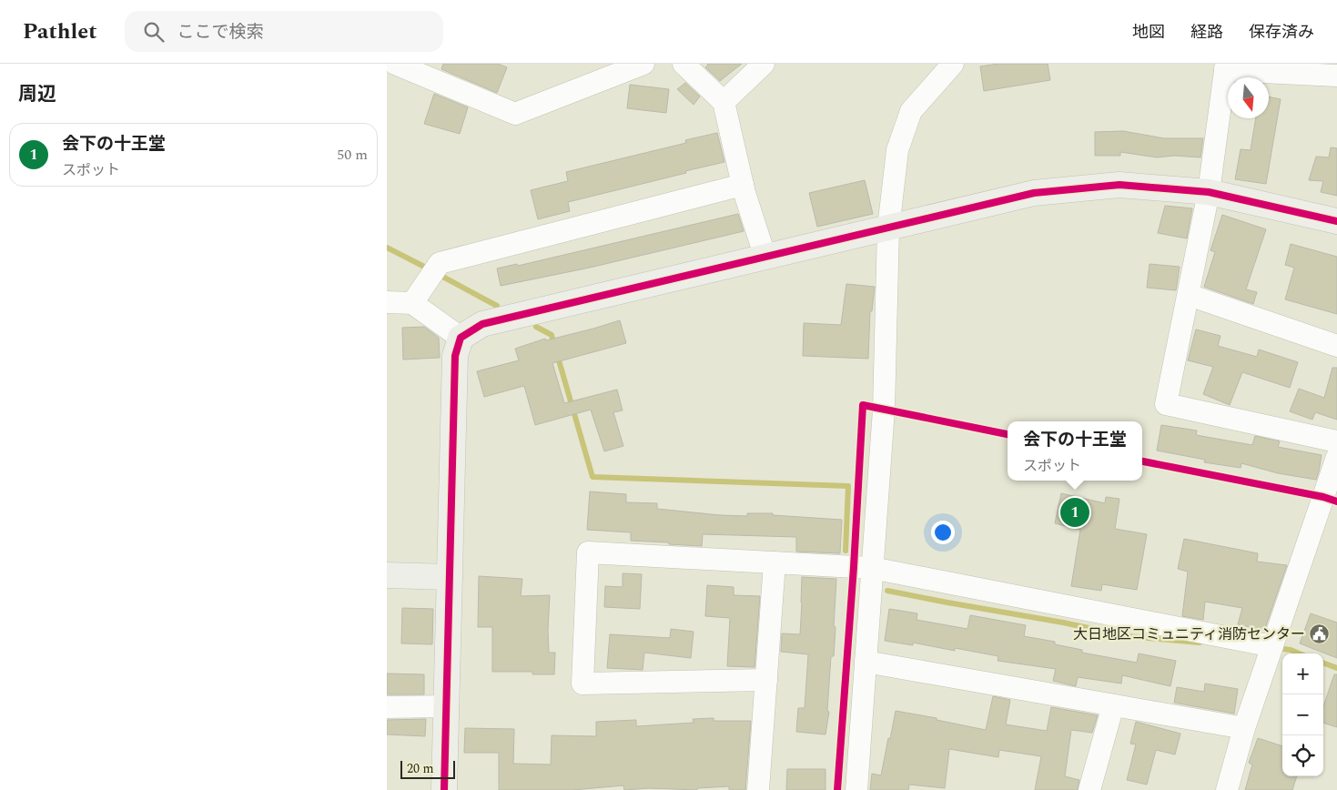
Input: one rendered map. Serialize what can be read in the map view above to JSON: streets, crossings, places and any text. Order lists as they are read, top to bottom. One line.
{"places":{"public building":["大日地区コミュニティ消防センター"]},"scale_bar":"20 m","north":"bottom","page":{"header":"Pathlet","search":"ここで検索","nav":["地図","経路","保存済み"],"heading":"周辺","list":[{"mark":"1","name":"会下の十王堂","note":"スポット","value":"50 m"}],"popup":["会下の十王堂","スポット"],"pins":"1","map_buttons":["+","−"],"scale":"20 m"}}
